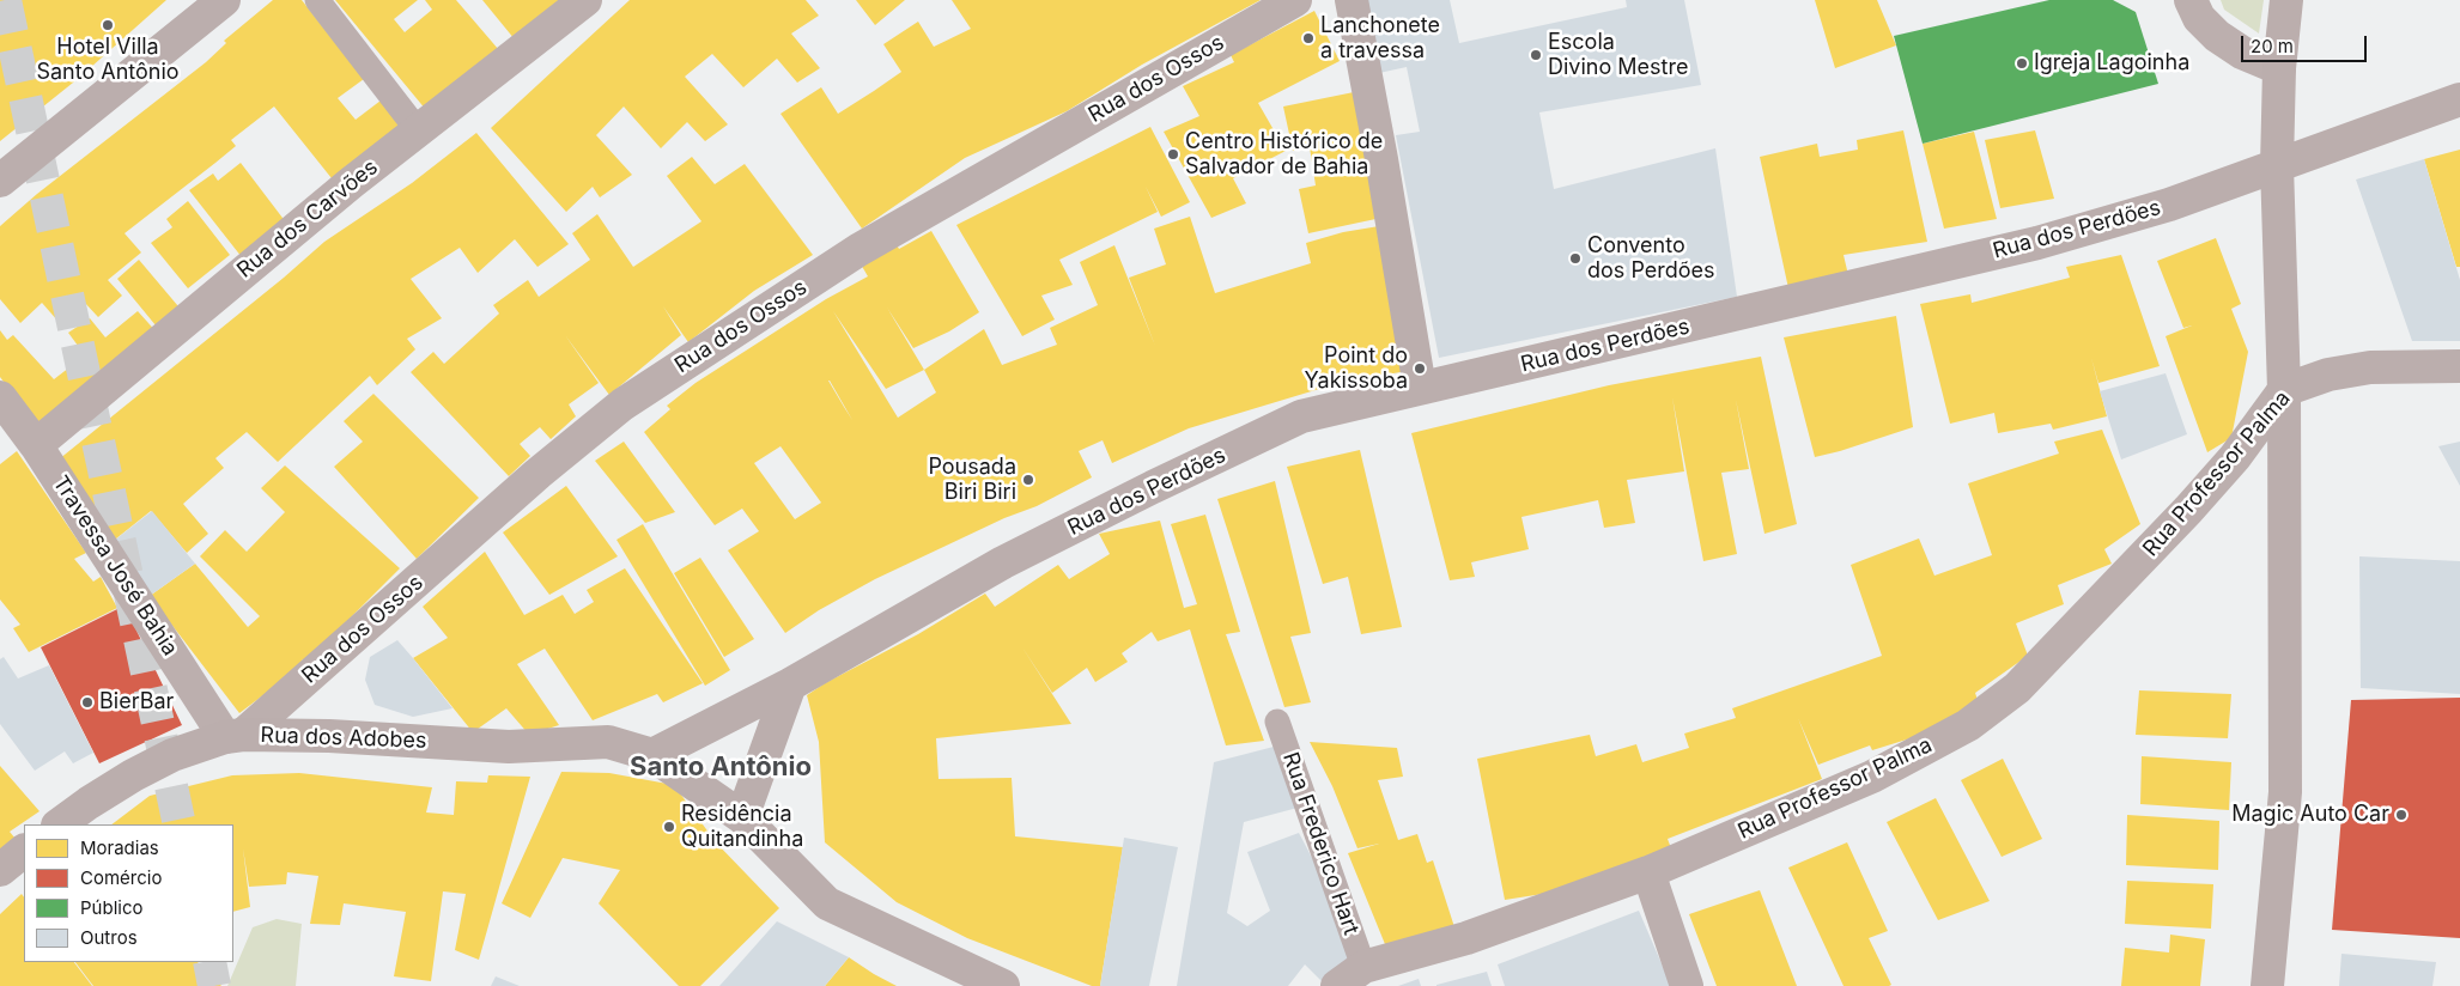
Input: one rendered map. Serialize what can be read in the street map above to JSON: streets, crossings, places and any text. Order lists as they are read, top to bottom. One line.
{"streets":{"main road":["Rua dos Perdões","Rua Professor Palma","Rua dos Adobes"],"street":["Rua dos Ossos","Rua dos Carvões","Travessa José Bahia"],"lane":["Rua Frederico Hart"]},"crossings":[["Rua dos Ossos","Travessa José Bahia"],["Rua dos Ossos","Rua dos Adobes"],["Rua dos Carvões","Travessa José Bahia"],["Rua dos Perdões","Rua dos Adobes"],["Rua Professor Palma","Rua Frederico Hart"],["Travessa José Bahia","Rua dos Adobes"]],"districts":["Santo Antônio"],"places":["Hotel Villa Santo Antônio","Lanchonete a travessa","Escola Divino Mestre","Igreja Lagoinha","Centro Histórico de Salvador de Bahia","Convento dos Perdões","Point do Yakissoba","Pousada Biri Biri","BierBar","Magic Auto Car","Residência Quitandinha"],"legend":["Moradias","Comércio","Público","Outros"],"scale_bar":"20 m"}
